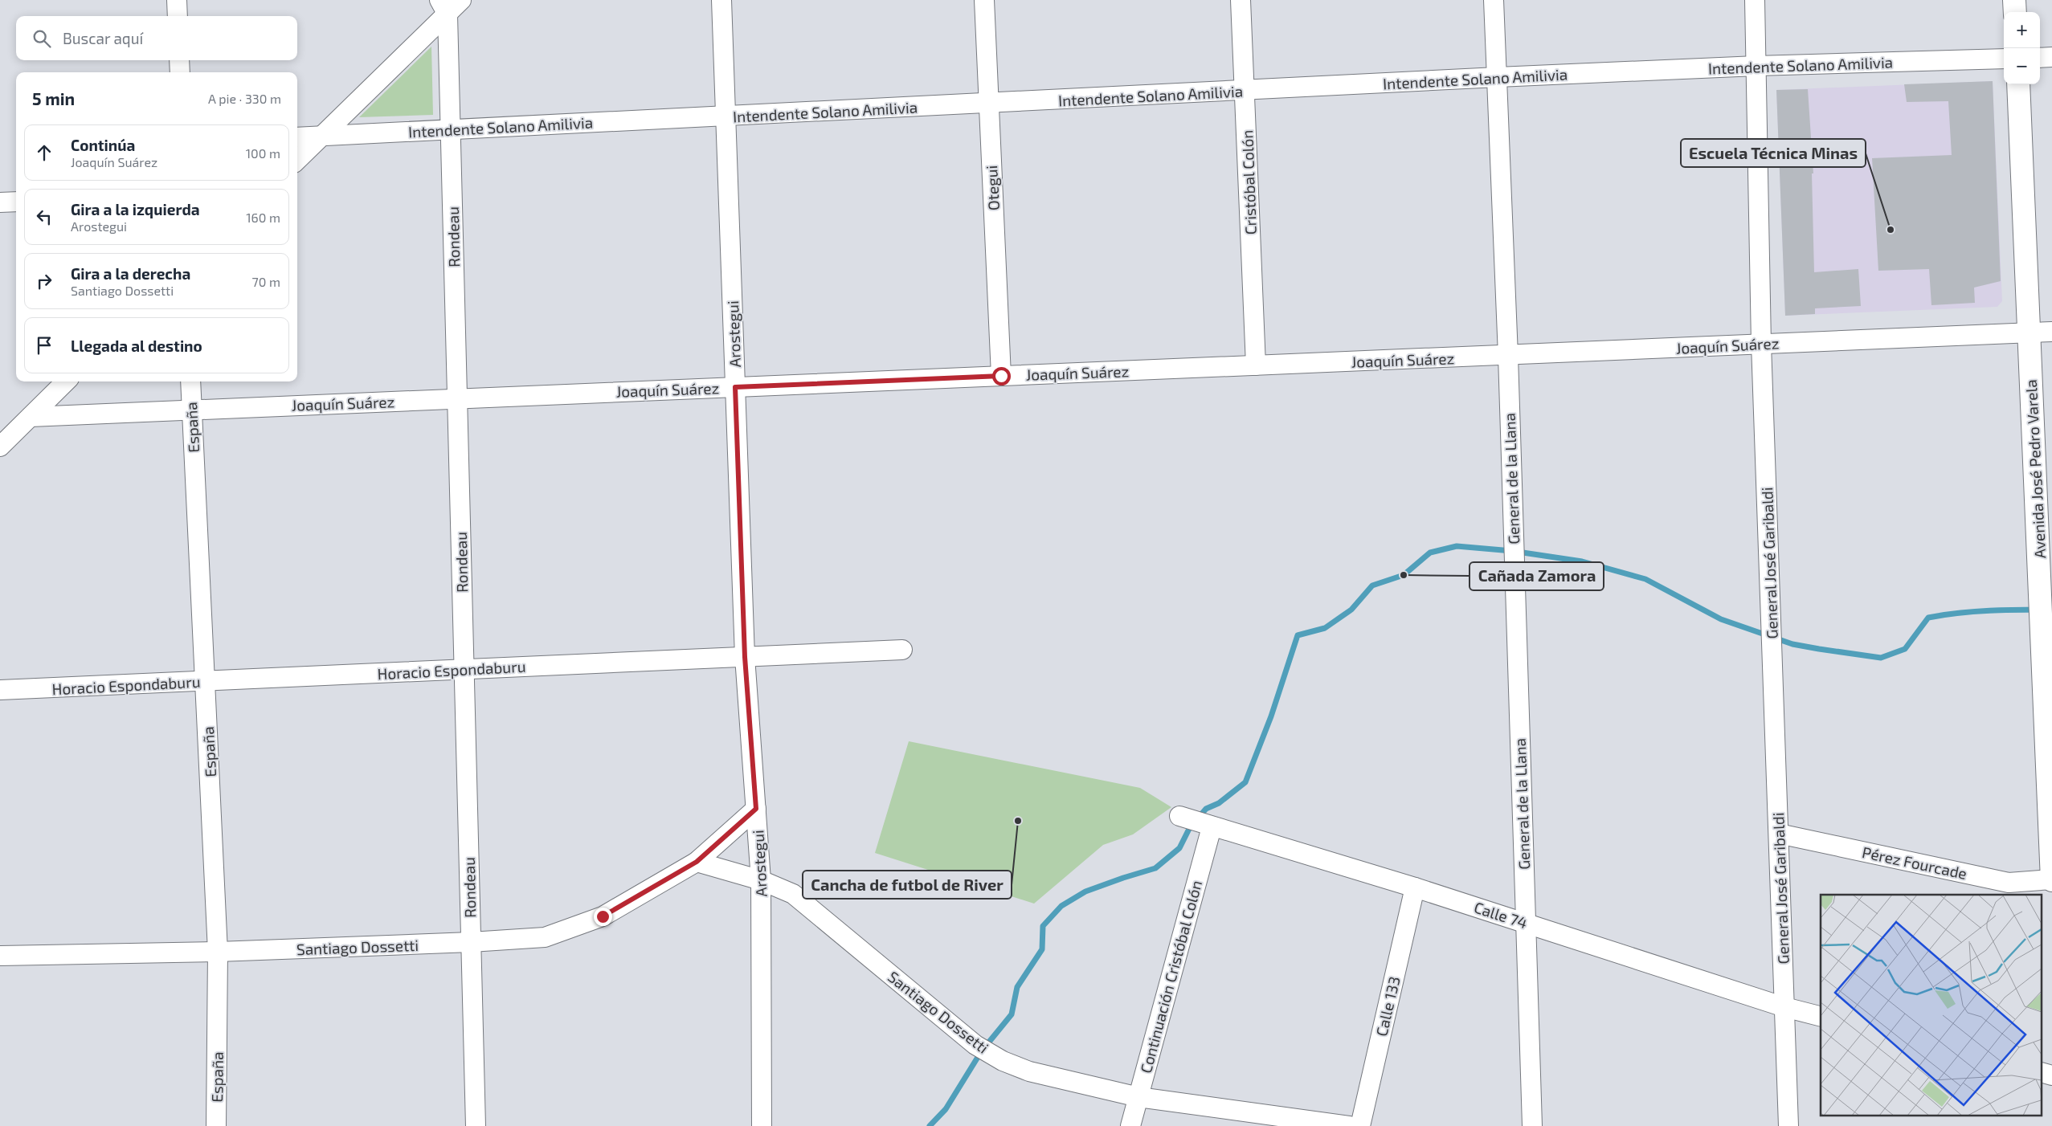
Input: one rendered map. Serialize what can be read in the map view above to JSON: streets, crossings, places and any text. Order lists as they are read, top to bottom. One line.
{"streets":{"street":["Intendente Solano Amilivia","Cristóbal Colón","Otegui","Rondeau","Arostegui","Joaquín Suárez","España","Avenida José Pedro Varela","General de la Llana","General José Garibaldi","Horacio Espondaburu","Pérez Fourcade","Calle 74","Santiago Dossetti","Continuación Cristóbal Colón","Calle 133"]},"crossings":[["Intendente Solano Amilivia","Cristóbal Colón"],["Intendente Solano Amilivia","Otegui"],["Intendente Solano Amilivia","Rondeau"],["Intendente Solano Amilivia","Arostegui"],["Intendente Solano Amilivia","General de la Llana"],["Intendente Solano Amilivia","General José Garibaldi"],["Cristóbal Colón","Joaquín Suárez"],["Otegui","Joaquín Suárez"],["Rondeau","Joaquín Suárez"],["Rondeau","Horacio Espondaburu"],["Rondeau","Santiago Dossetti"],["Arostegui","Joaquín Suárez"],["Arostegui","Horacio Espondaburu"],["Arostegui","Santiago Dossetti"],["Joaquín Suárez","España"],["Joaquín Suárez","Avenida José Pedro Varela"],["Joaquín Suárez","General de la Llana"],["Joaquín Suárez","General José Garibaldi"],["España","Horacio Espondaburu"],["España","Santiago Dossetti"],["Avenida José Pedro Varela","Pérez Fourcade"],["General de la Llana","Calle 74"],["General José Garibaldi","Pérez Fourcade"],["General José Garibaldi","Calle 74"],["Calle 74","Continuación Cristóbal Colón"],["Calle 74","Calle 133"],["Santiago Dossetti","Continuación Cristóbal Colón"]],"places":["Escuela Técnica Minas","Cañada Zamora","Cancha de futbol de River"],"page":{"map_buttons":["+","−"],"search":"Buscar aquí","heading":["5 min","A pie · 330 m"],"list":[["Continúa","Joaquín Suárez","100 m"],["Gira a la izquierda","Arostegui","160 m"],["Gira a la derecha","Santiago Dossetti","70 m"],"Llegada al destino"]}}
